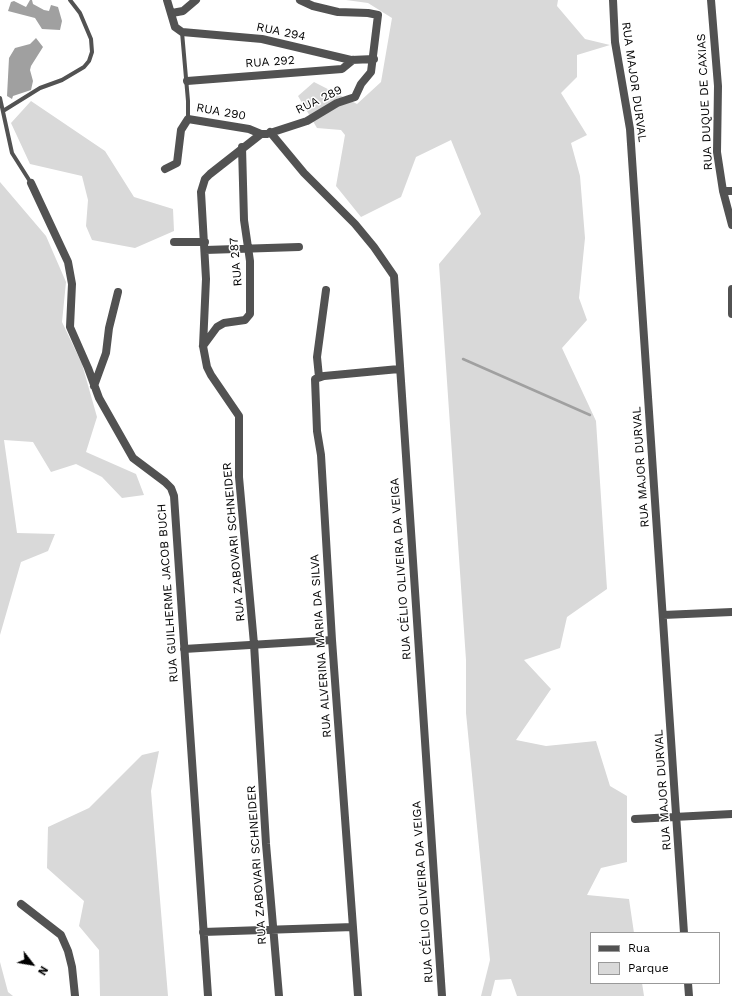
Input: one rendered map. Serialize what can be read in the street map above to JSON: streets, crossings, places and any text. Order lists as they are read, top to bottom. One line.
{"streets":{"street":["RUA 294","RUA 292","RUA MAJOR DURVAL","RUA 289","RUA DUQUE DE CAXIAS","RUA 290","RUA 287","RUA ZABOVARI SCHNEIDER","RUA CÉLIO OLIVEIRA DA VEIGA","RUA GUILHERME JACOB BUCH","RUA ALVERINA MARIA DA SILVA"]},"crossings":[["RUA 294","RUA 292"],["RUA 294","RUA 289"],["RUA 289","RUA ZABOVARI SCHNEIDER"],["RUA 289","RUA CÉLIO OLIVEIRA DA VEIGA"],["RUA 290","RUA ZABOVARI SCHNEIDER"],["RUA 287","RUA ZABOVARI SCHNEIDER"],["RUA ZABOVARI SCHNEIDER","RUA CÉLIO OLIVEIRA DA VEIGA"]],"legend":["Rua","Parque"],"north":"bottom right"}
